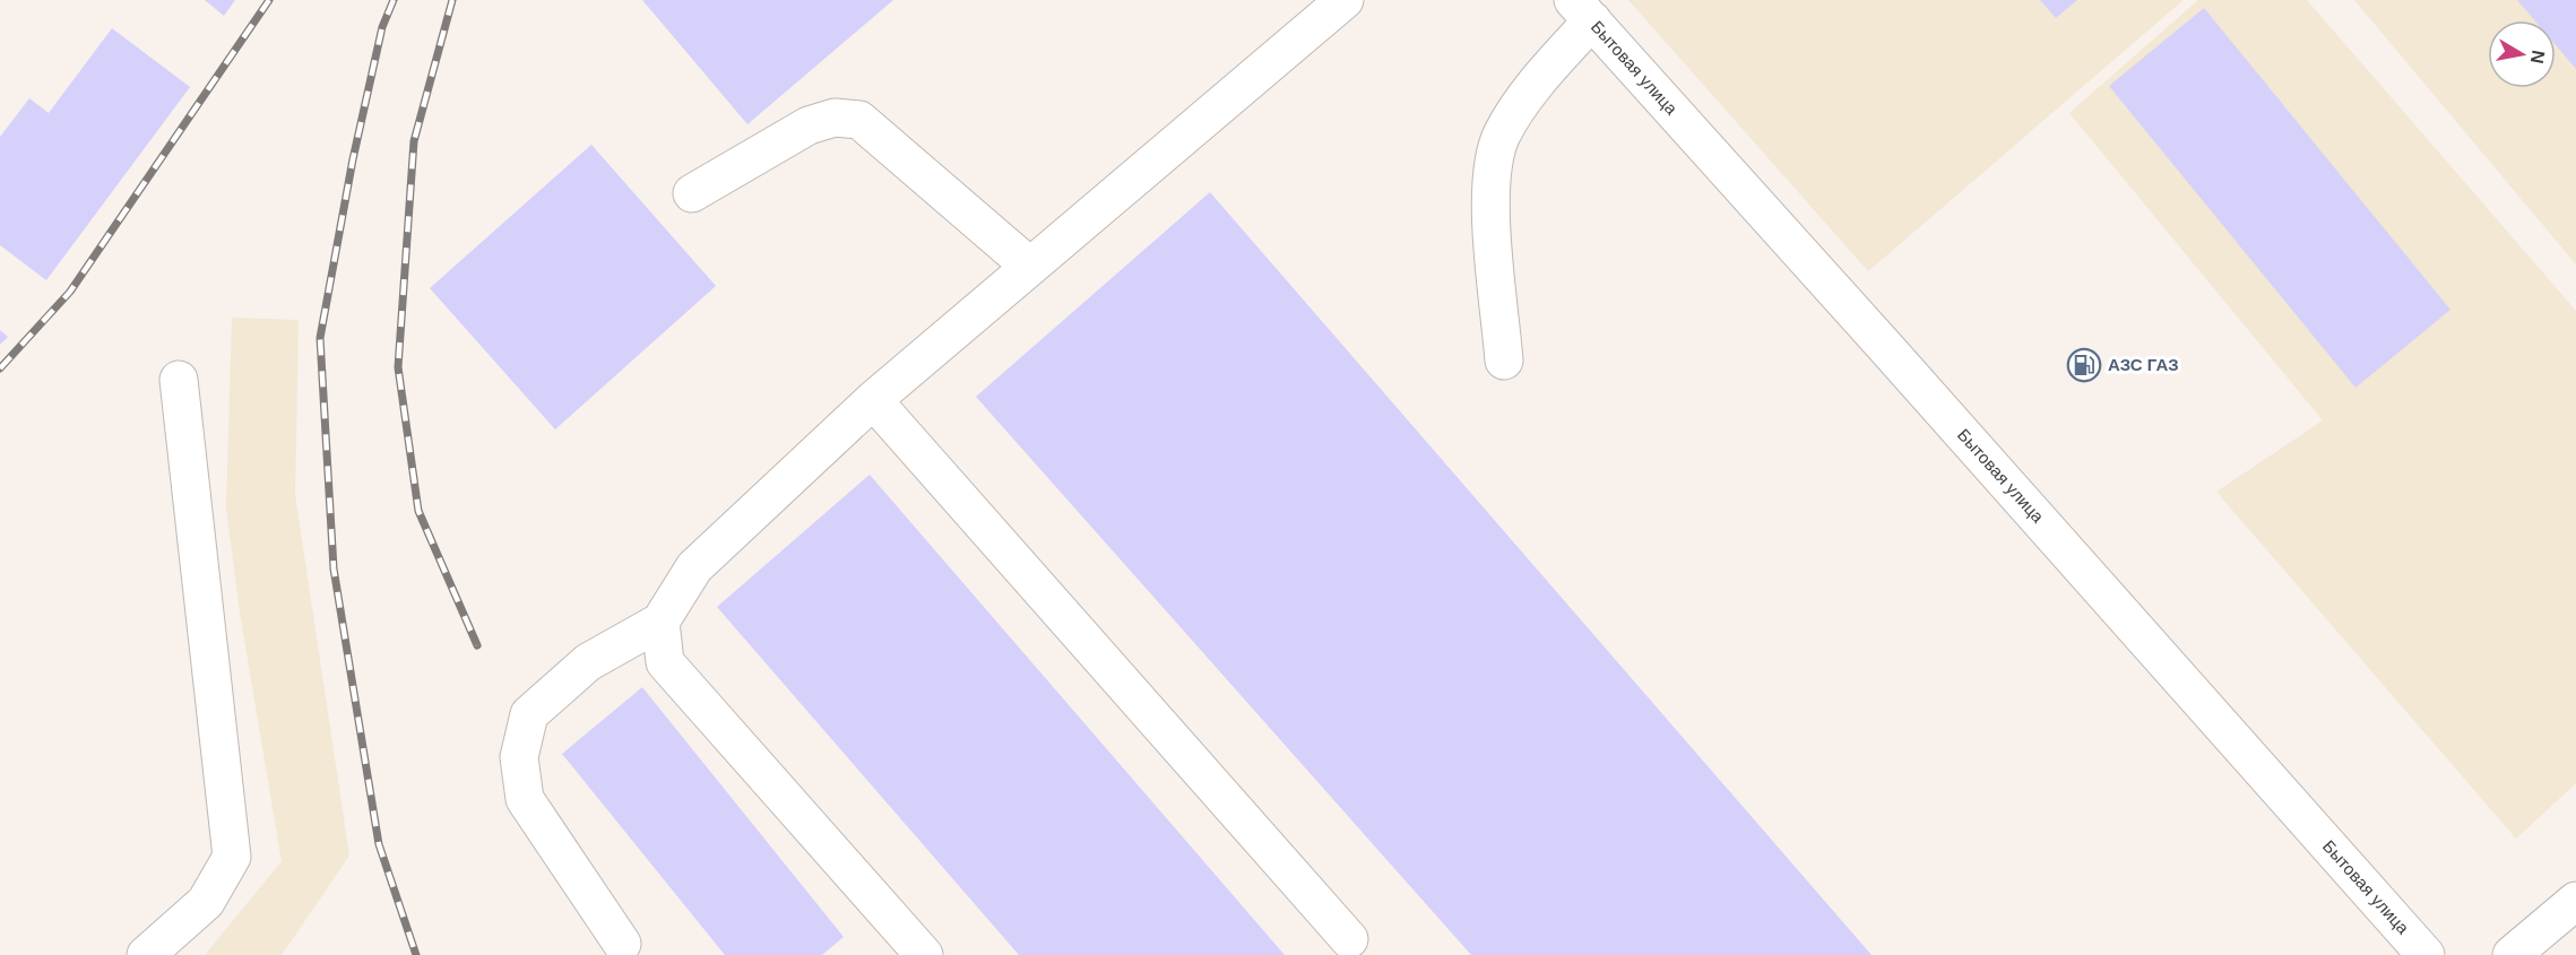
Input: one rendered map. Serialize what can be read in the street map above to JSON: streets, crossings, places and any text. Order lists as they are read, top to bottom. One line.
{"streets":{"main road":["Бытовая улица"]},"places":{"fuel station":["АЗС ГАЗ"]},"north":"right"}
